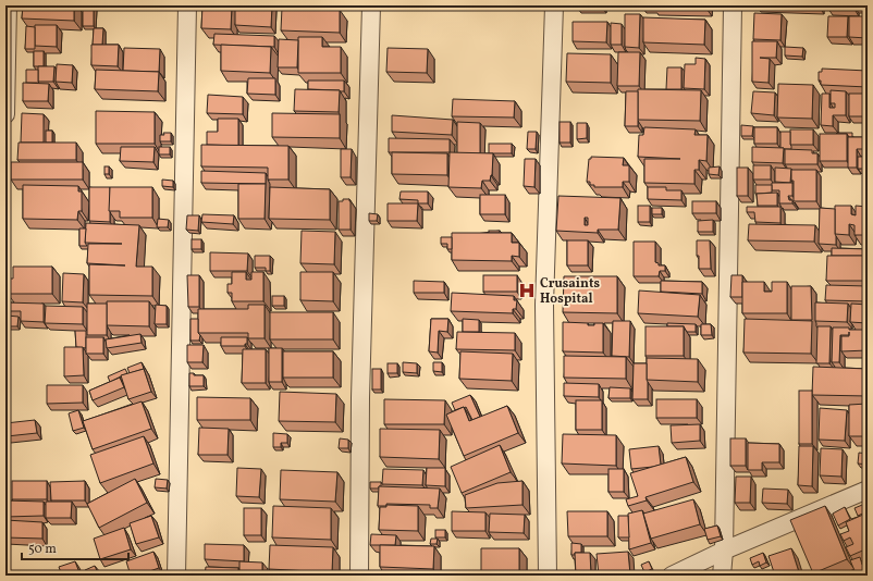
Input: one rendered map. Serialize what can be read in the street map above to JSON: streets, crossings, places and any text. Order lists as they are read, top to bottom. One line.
{"places":{"hospital":["Crusaints Hospital"]},"scale_bar":"50 m"}
